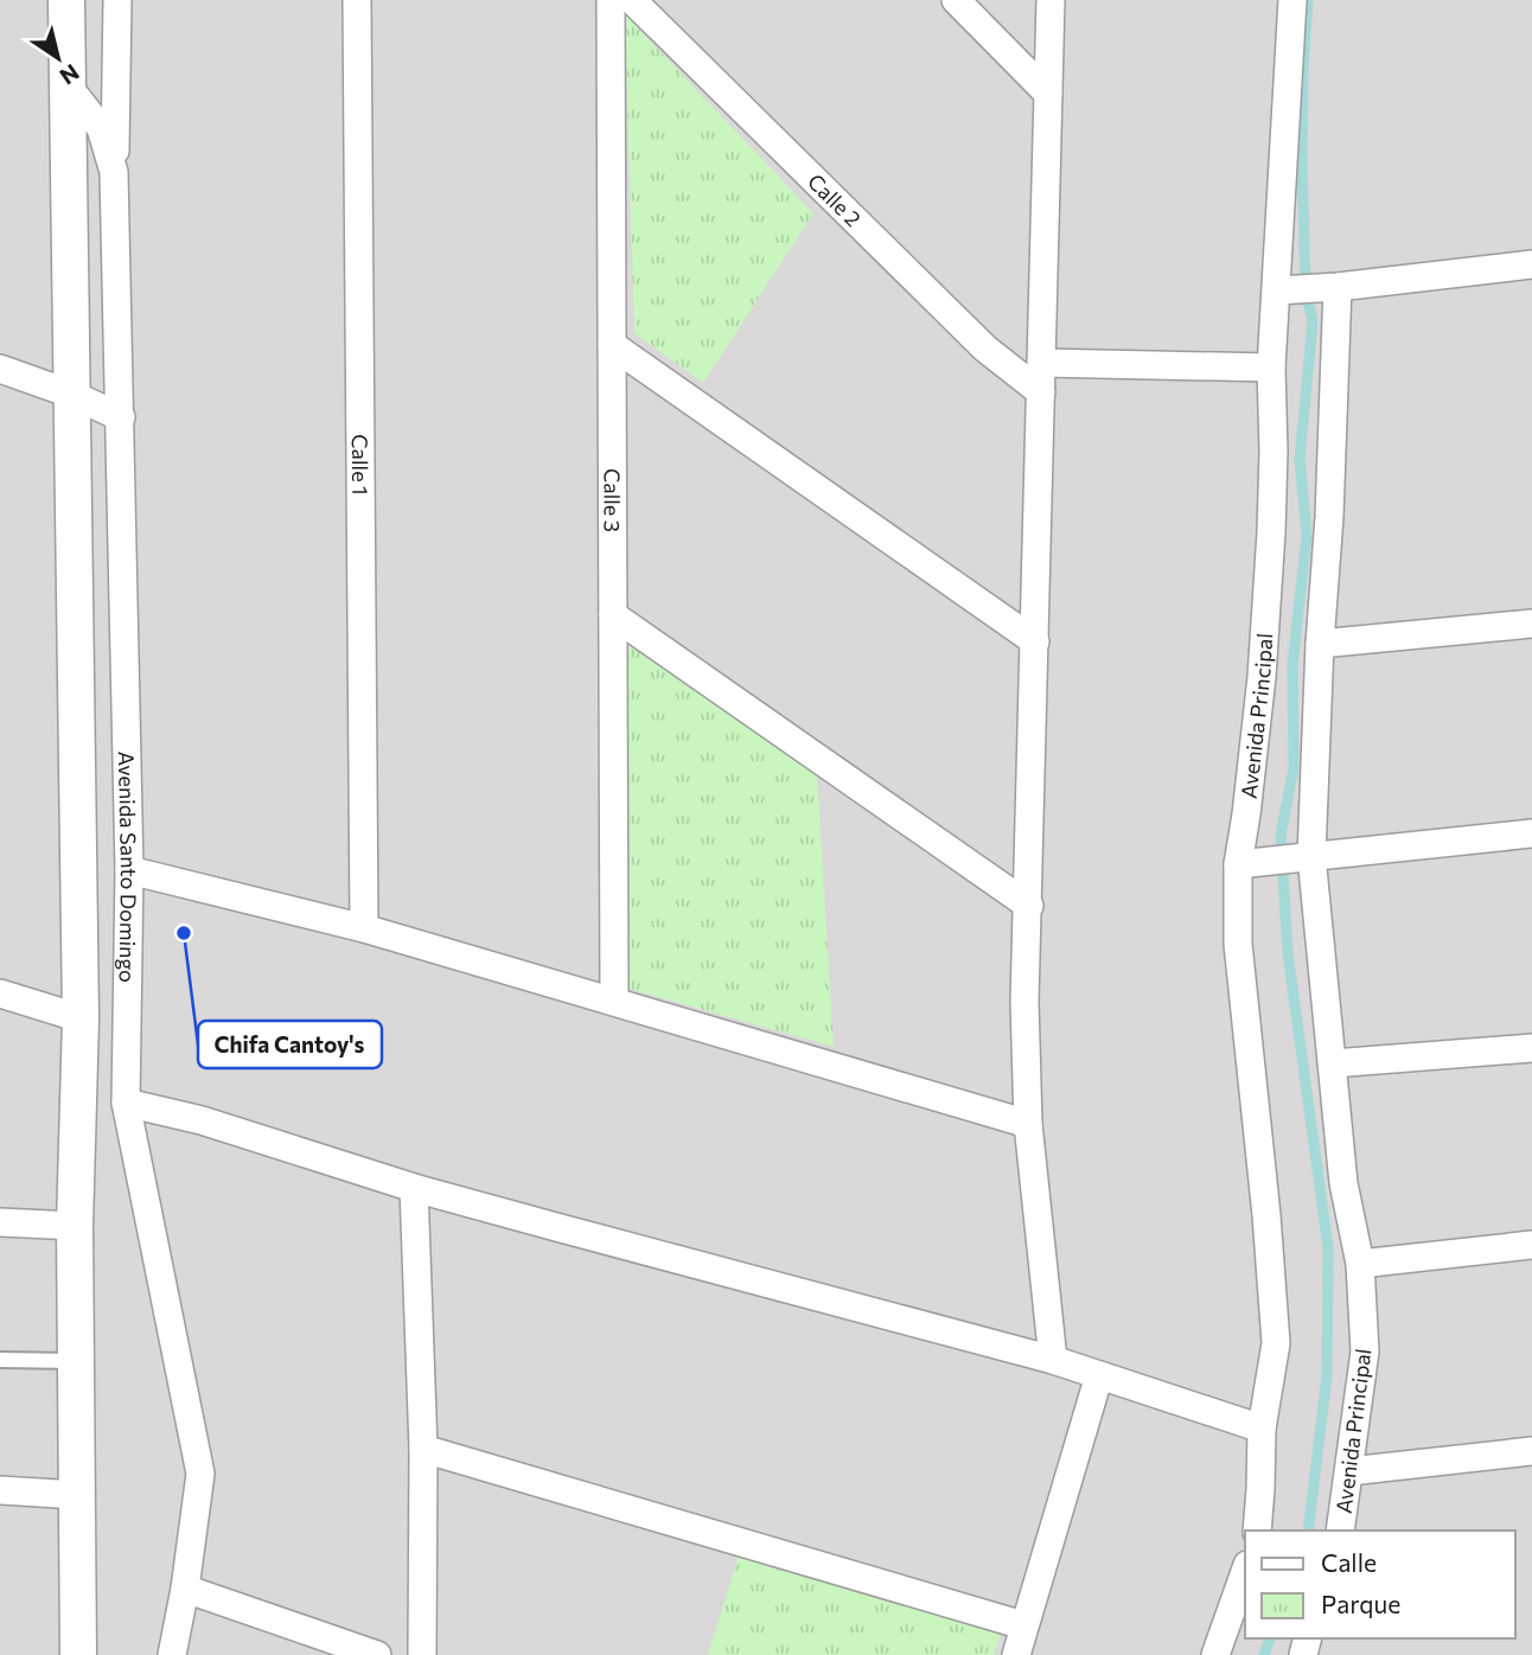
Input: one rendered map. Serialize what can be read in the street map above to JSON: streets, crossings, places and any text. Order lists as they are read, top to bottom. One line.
{"streets":{"street":["Calle 2","Calle 1","Calle 3","Avenida Principal","Avenida Santo Domingo"]},"places":["Chifa Cantoy's"],"legend":["Calle","Parque"],"north":"bottom right"}
